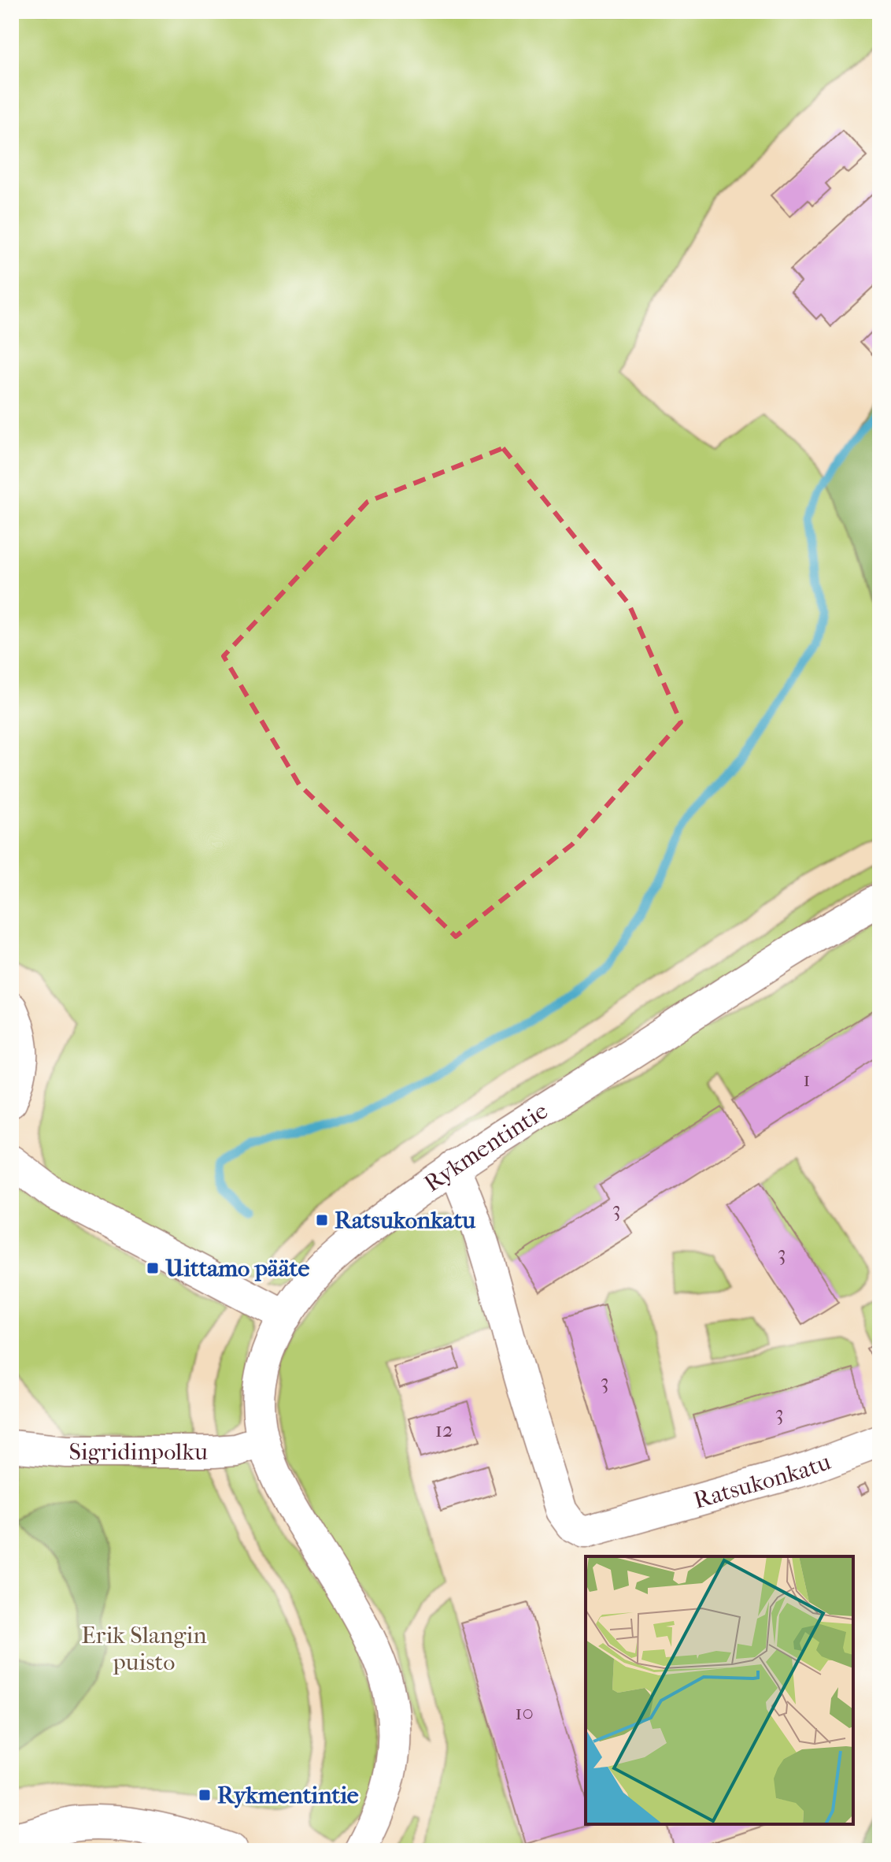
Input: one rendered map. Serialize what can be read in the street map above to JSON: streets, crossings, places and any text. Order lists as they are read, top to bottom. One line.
{"streets":{"street":["Rykmentintie","Sigridinpolku","Ratsukonkatu"]},"crossings":[["Rykmentintie","Sigridinpolku"],["Rykmentintie","Ratsukonkatu"]],"parks":["Erik Slangin puisto"],"places":{"transit":["Ratsukonkatu","Uittamo pääte","Rykmentintie"]},"house_numbers":["1","3","3","3","3","12","10"]}
